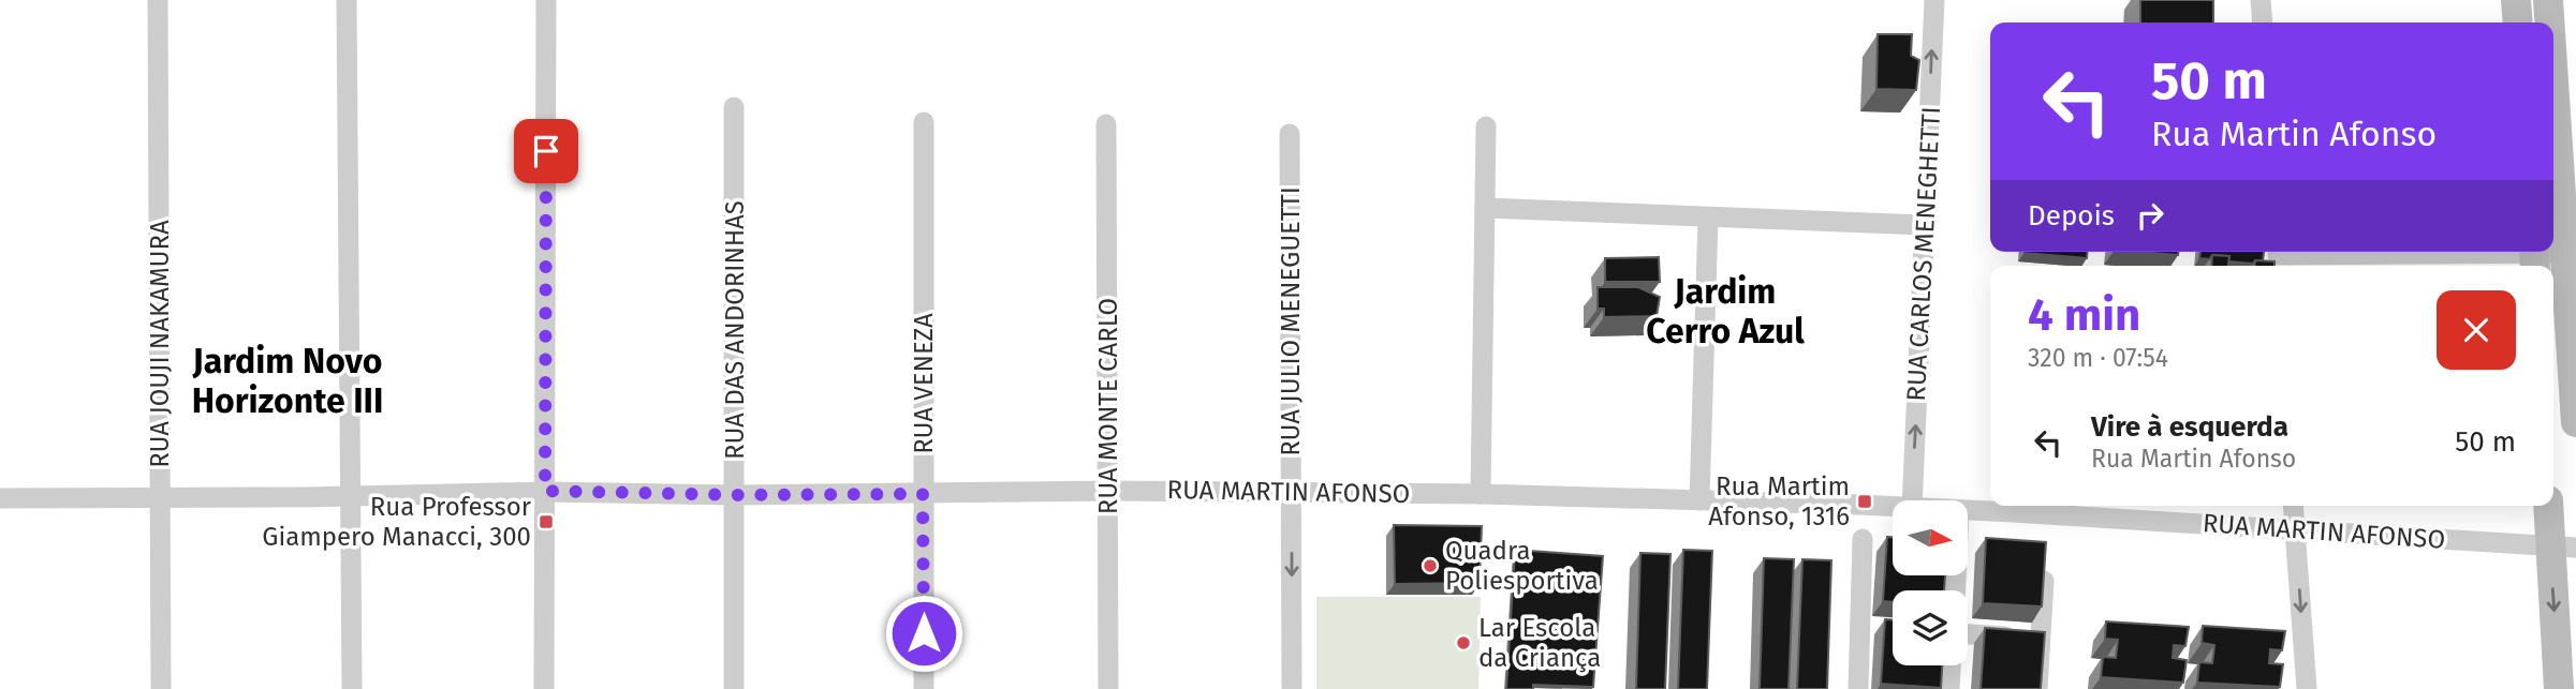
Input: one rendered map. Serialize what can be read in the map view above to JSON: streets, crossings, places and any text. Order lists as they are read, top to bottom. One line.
{"streets":{"street":["RUA CARLOS MENEGHETTI","RUA JULIO MENEGUETTI","RUA DAS ANDORINHAS","RUA JOUJI NAKAMURA","RUA VENEZA","RUA MONTE CARLO","RUA MARTIN AFONSO"]},"crossings":[["RUA JULIO MENEGUETTI","RUA MARTIN AFONSO"],["RUA DAS ANDORINHAS","RUA MARTIN AFONSO"],["RUA JOUJI NAKAMURA","RUA MARTIN AFONSO"],["RUA VENEZA","RUA MARTIN AFONSO"],["RUA MONTE CARLO","RUA MARTIN AFONSO"]],"one_way":["RUA CARLOS MENEGHETTI","RUA JULIO MENEGUETTI"],"districts":["Jardim Cerro Azul","Jardim Novo Horizonte III"],"places":{"transit":["Rua Martim Afonso, 1316","Rua Professor Giampero Manacci, 300"],"other":["Quadra Poliesportiva","Lar Escola da Criança"]},"north":"right","page":{"turn":["50 m","Rua Martin Afonso"],"then":"Depois","heading":["4 min","320 m · 07:54"],"list":[{"name":"Vire à esquerda","note":"Rua Martin Afonso","value":"50 m"}]}}
